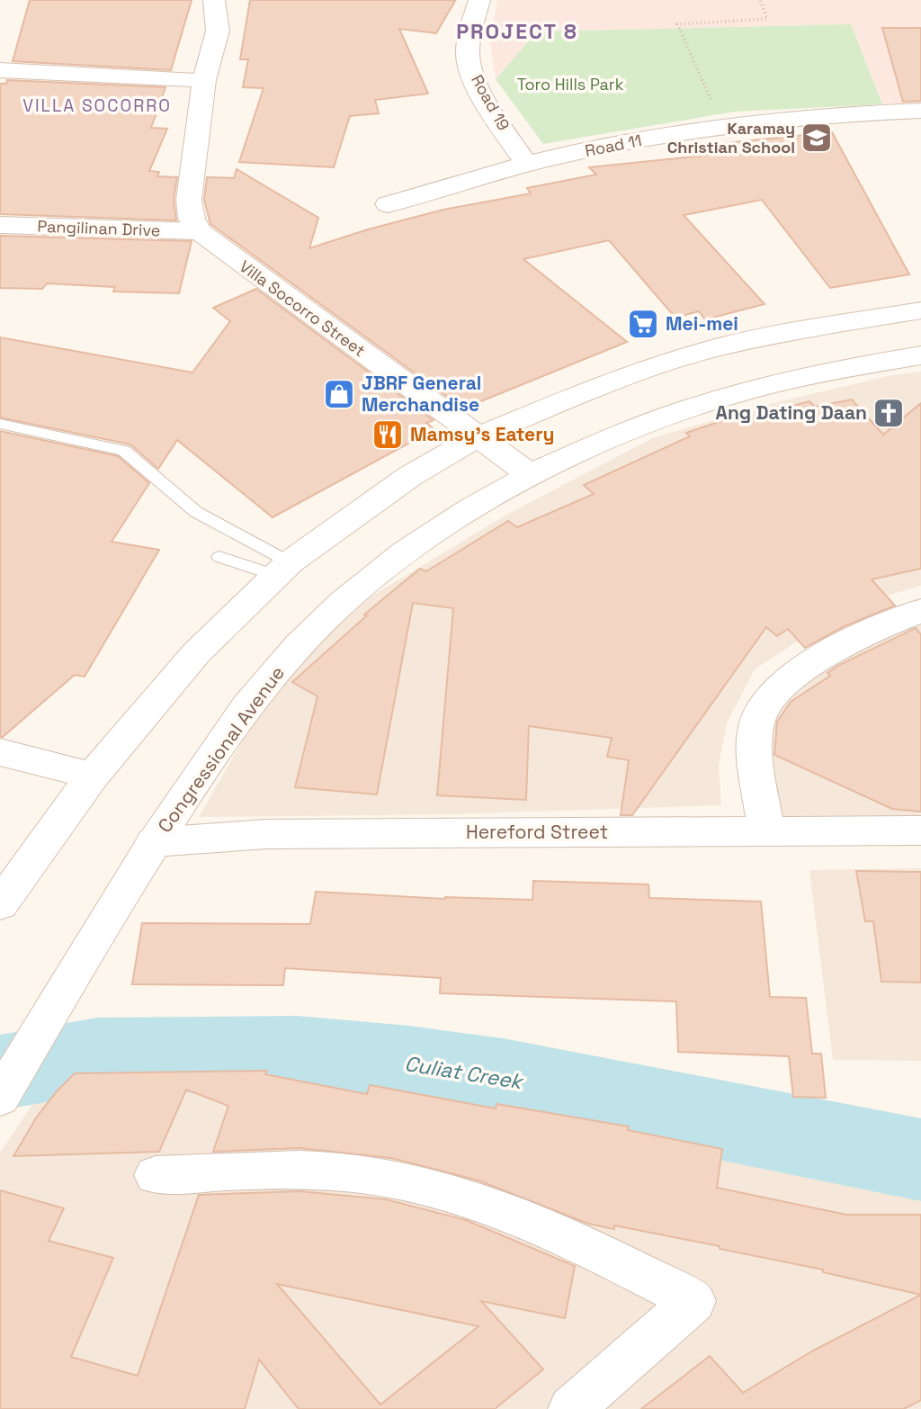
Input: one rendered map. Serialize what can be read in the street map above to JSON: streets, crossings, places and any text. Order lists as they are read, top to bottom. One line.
{"streets":{"street":["Road 19","Road 11","Pangilinan Drive","Villa Socorro Street","Congressional Avenue","Hereford Street"]},"crossings":[["Road 19","Road 11"],["Pangilinan Drive","Villa Socorro Street"],["Villa Socorro Street","Congressional Avenue"],["Congressional Avenue","Hereford Street"]],"districts":["PROJECT 8","VILLA SOCORRO"],"water":["Culiat Creek"],"parks":["Toro Hills Park"],"places":{"school or university":["Karamay Christian School"],"supermarket":["Mei-mei"],"shop":["JBRF General Merchandise"],"church":["Ang Dating Daan"],"restaurant":["Mamsy's Eatery"]}}
